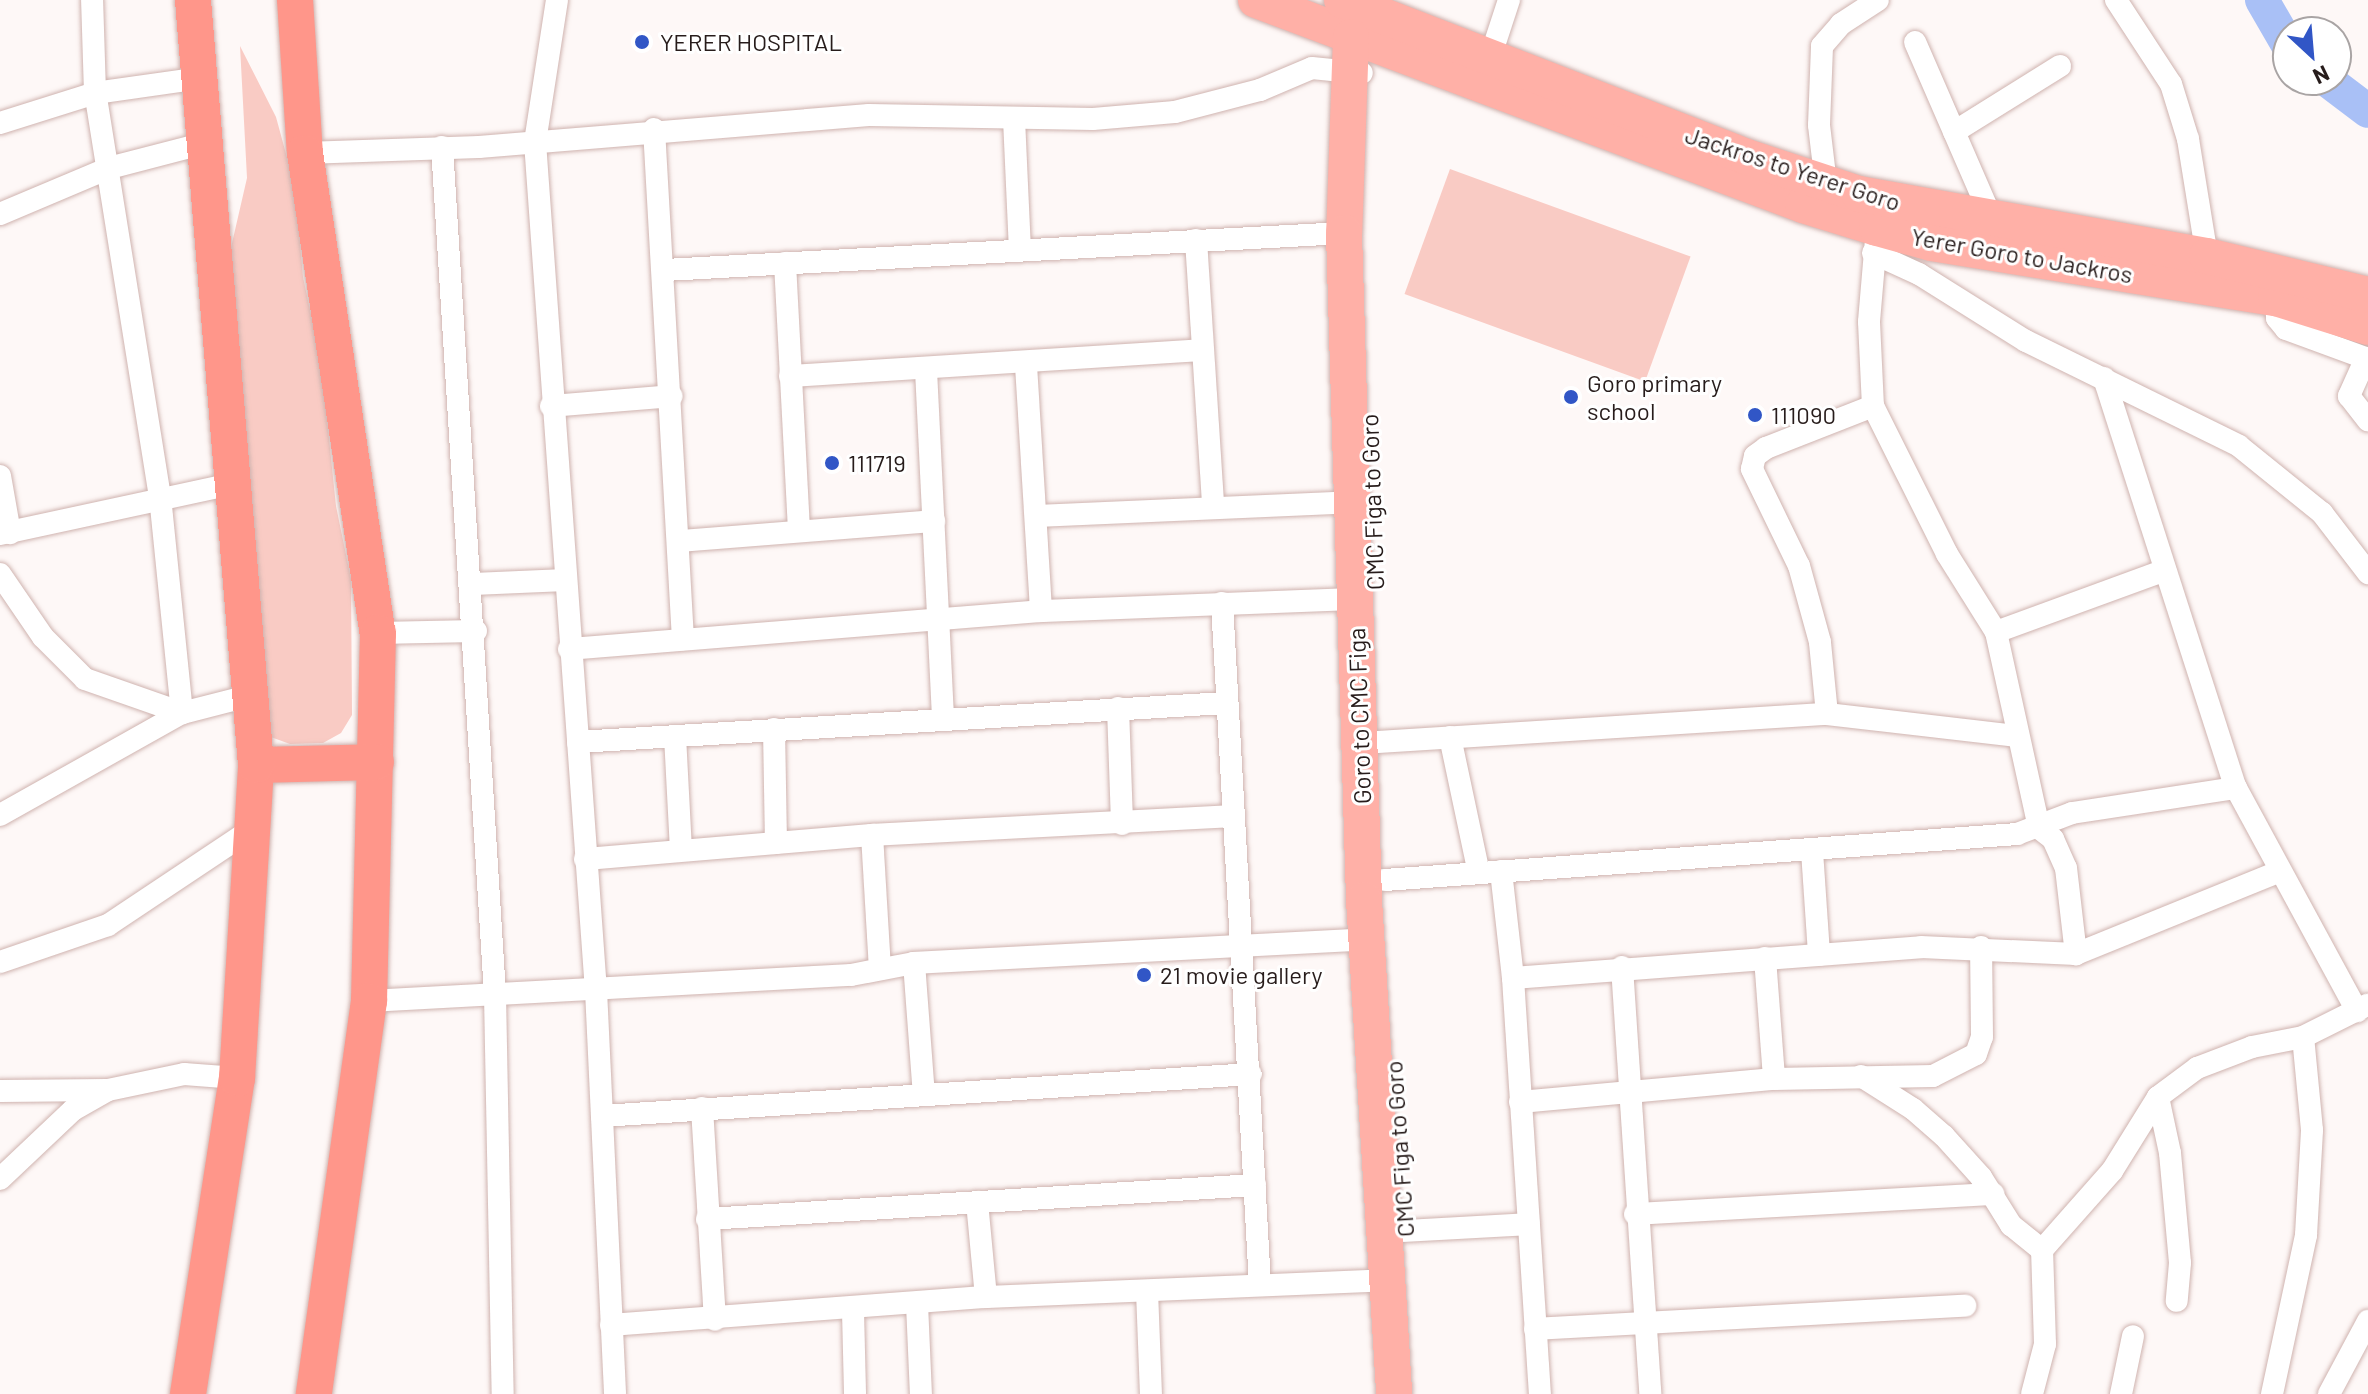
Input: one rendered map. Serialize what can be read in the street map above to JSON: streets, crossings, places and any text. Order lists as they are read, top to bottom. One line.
{"streets":{"main road":["Jackros to Yerer Goro","Yerer Goro to Jackros","CMC Figa to Goro","Goro to CMC Figa"]},"crossings":[["Jackros to Yerer Goro","Yerer Goro to Jackros"],["Jackros to Yerer Goro","CMC Figa to Goro"],["Jackros to Yerer Goro","Goro to CMC Figa"],["Yerer Goro to Jackros","CMC Figa to Goro"],["Yerer Goro to Jackros","Goro to CMC Figa"],["CMC Figa to Goro","Goro to CMC Figa"]],"places":["YERER HOSPITAL","Goro primary school","111090","111719","21 movie gallery"],"north":"bottom right"}
